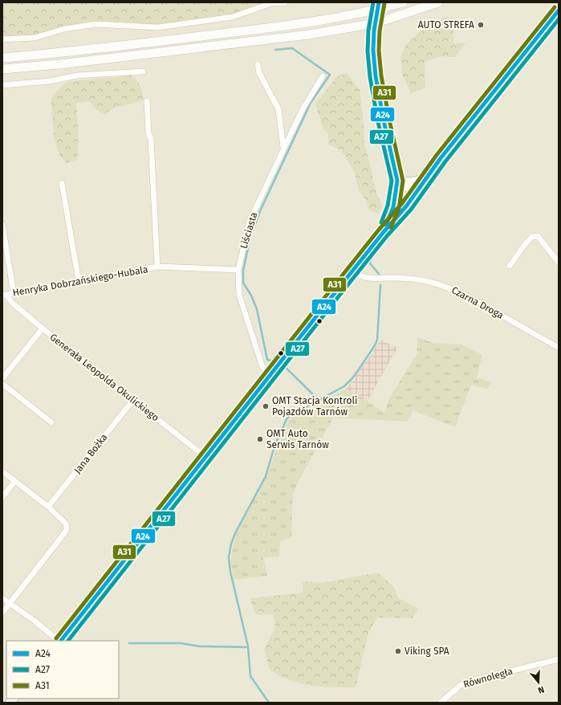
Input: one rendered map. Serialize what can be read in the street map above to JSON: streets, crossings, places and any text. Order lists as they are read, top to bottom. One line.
{"streets":{"street":["Liściasta","Henryka Dobrzańskiego-Hubala","Czarna Droga","Generała Leopolda Okulickiego","Jana Bożka","Równoległa"]},"crossings":[["Liściasta","Henryka Dobrzańskiego-Hubala"],["Henryka Dobrzańskiego-Hubala","Generała Leopolda Okulickiego"],["Generała Leopolda Okulickiego","Jana Bożka"]],"places":["AUTO STREFA","OMT Stacja Kontroli Pojazdów Tarnów","OMT Auto Serwis Tarnów","Viking SPA"],"lines":["transit line A24","transit line A27","transit line A31"],"legend":["A24","A27","A31"],"north":"bottom"}
